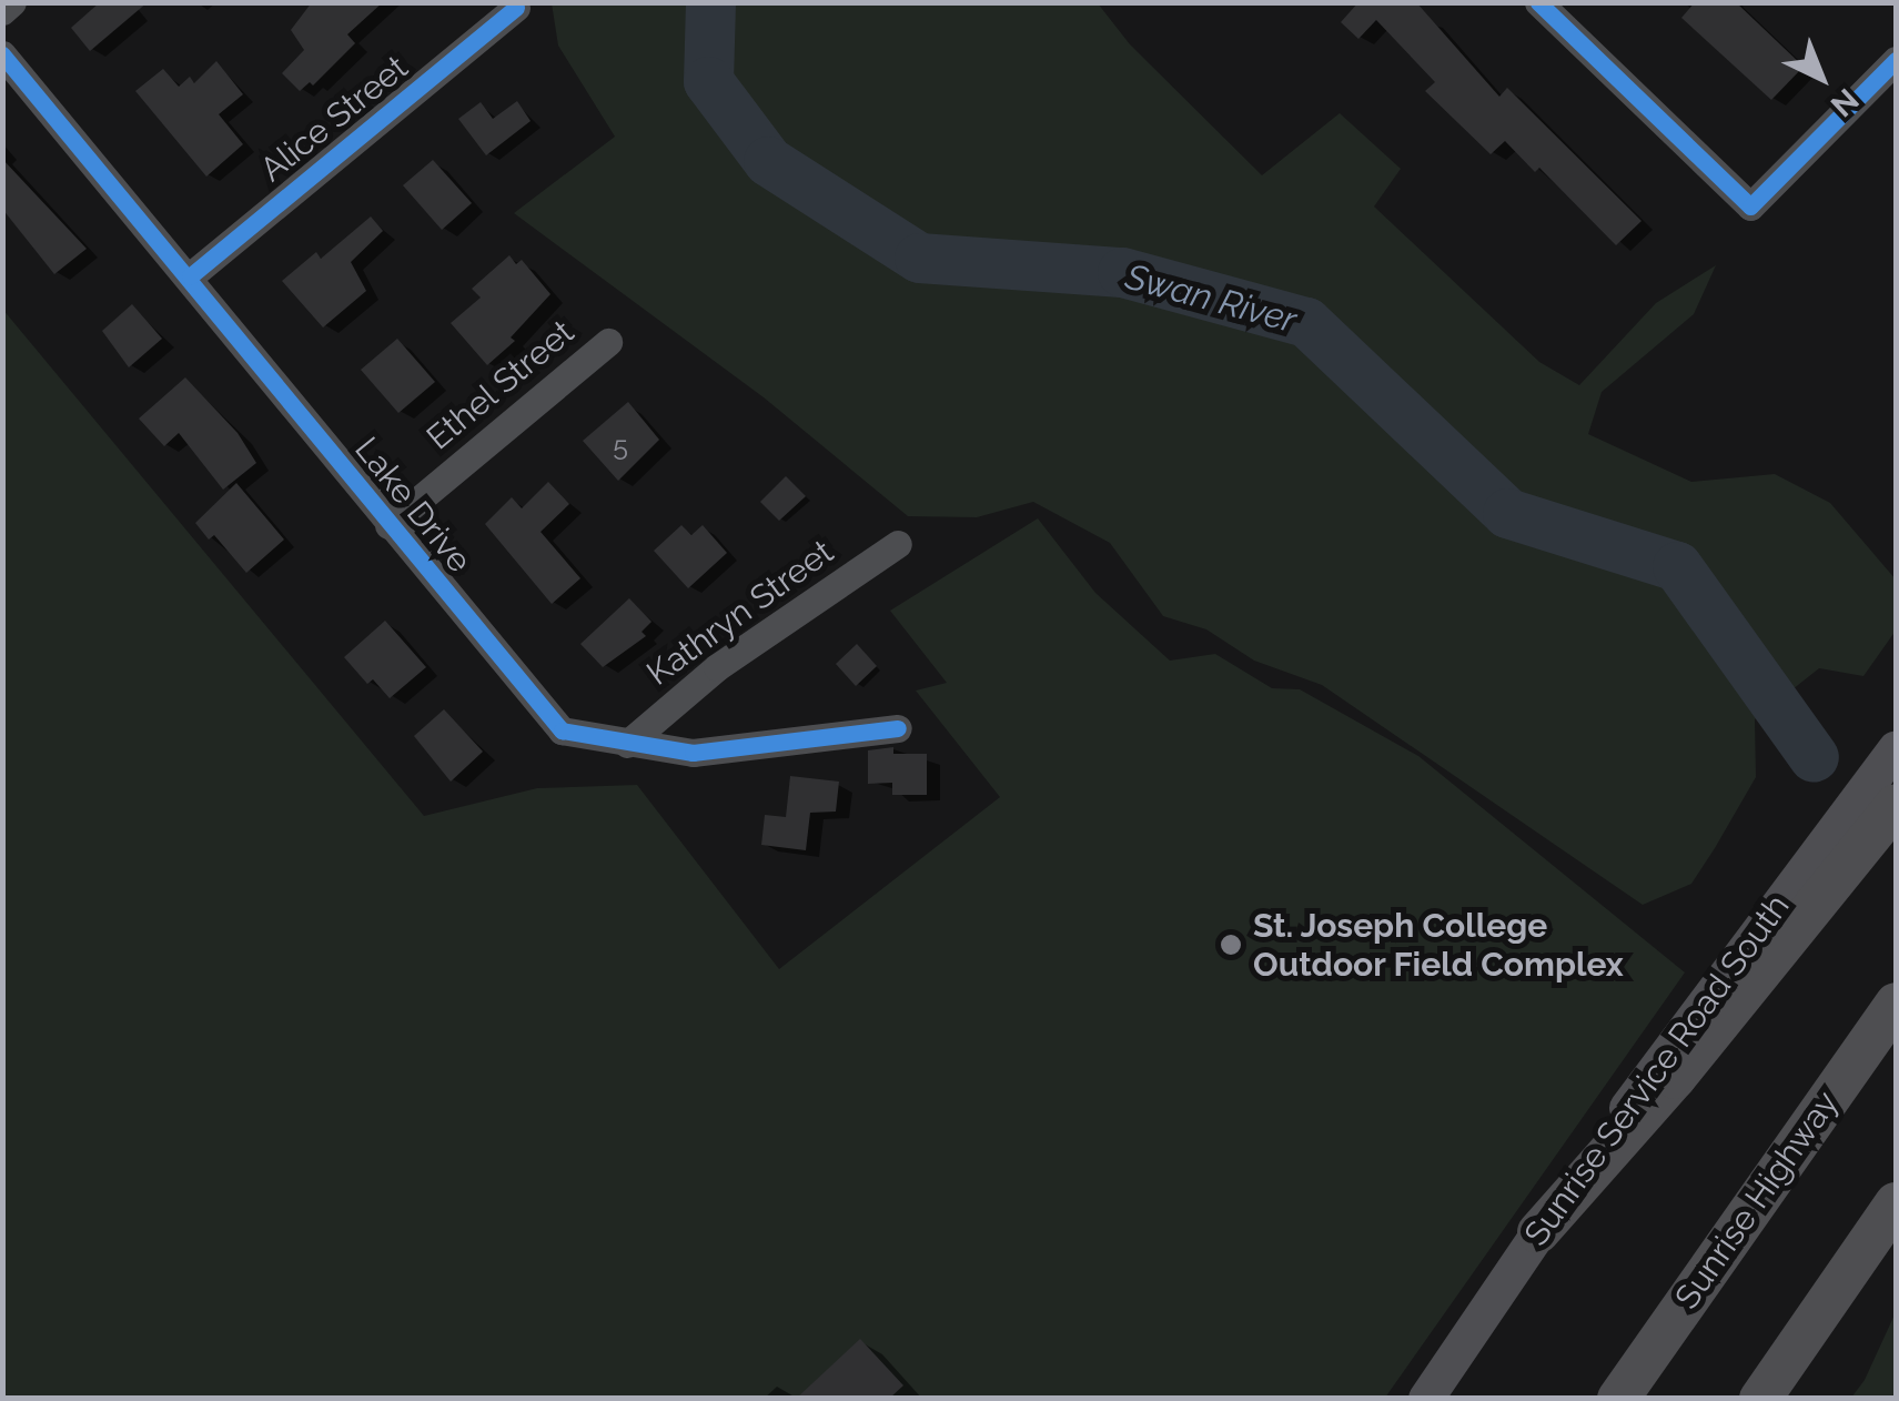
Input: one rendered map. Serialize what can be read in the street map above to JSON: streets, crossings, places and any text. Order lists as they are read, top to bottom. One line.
{"streets":{"highway":["Sunrise Highway"],"main road":["Sunrise Service Road South"],"street":["Alice Street","Ethel Street","Lake Drive","Kathryn Street"]},"crossings":[["Alice Street","Lake Drive"],["Ethel Street","Lake Drive"],["Lake Drive","Kathryn Street"]],"water":["Swan River"],"places":["St. Joseph College Outdoor Field Complex"],"house_numbers":["5"],"north":"bottom right"}
